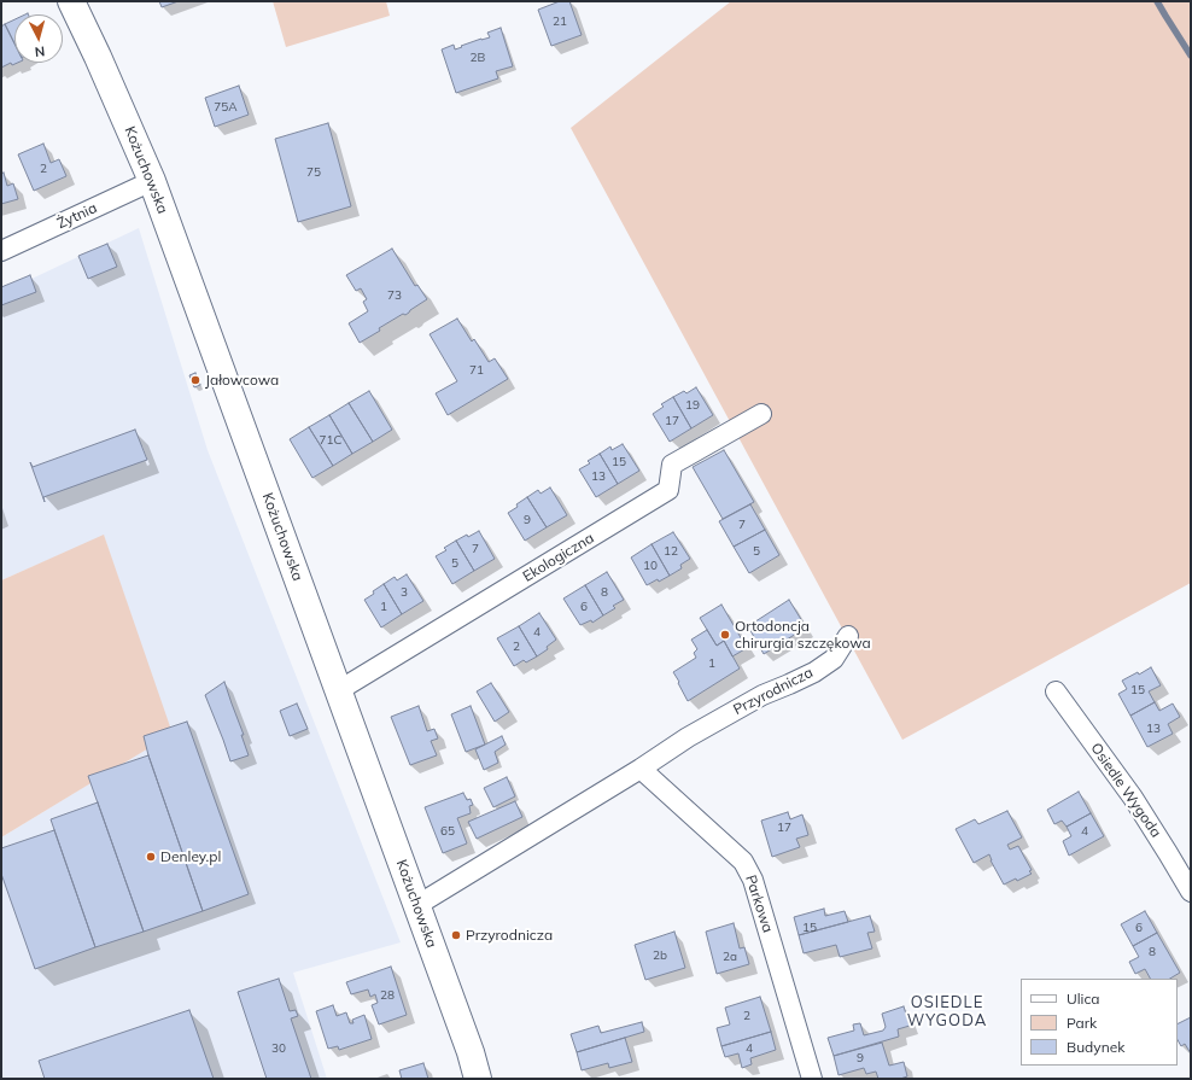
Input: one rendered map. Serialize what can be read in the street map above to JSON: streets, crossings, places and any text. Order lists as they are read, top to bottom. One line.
{"streets":{"main road":["Kożuchowska"],"street":["Żytnia","Ekologiczna","Przyrodnicza","Osiedle Wygoda","Parkowa"]},"crossings":[["Kożuchowska","Żytnia"],["Kożuchowska","Ekologiczna"],["Kożuchowska","Przyrodnicza"],["Przyrodnicza","Parkowa"]],"districts":["OSIEDLE WYGODA"],"places":["Jałowcowa","Ortodoncja chirurgia szczękowa","Denley.pl","Przyrodnicza"],"house_numbers":["21","2B","75A","2","75","73","71","19","17","71C","15","13","9","7","7","12","5","5","10","3","8","1","6","4","2","1","15","13","17","65","4","15","6","8","2b","2a","28","2","30","4","9"],"legend":["Ulica","Park","Budynek"],"north":"bottom"}
